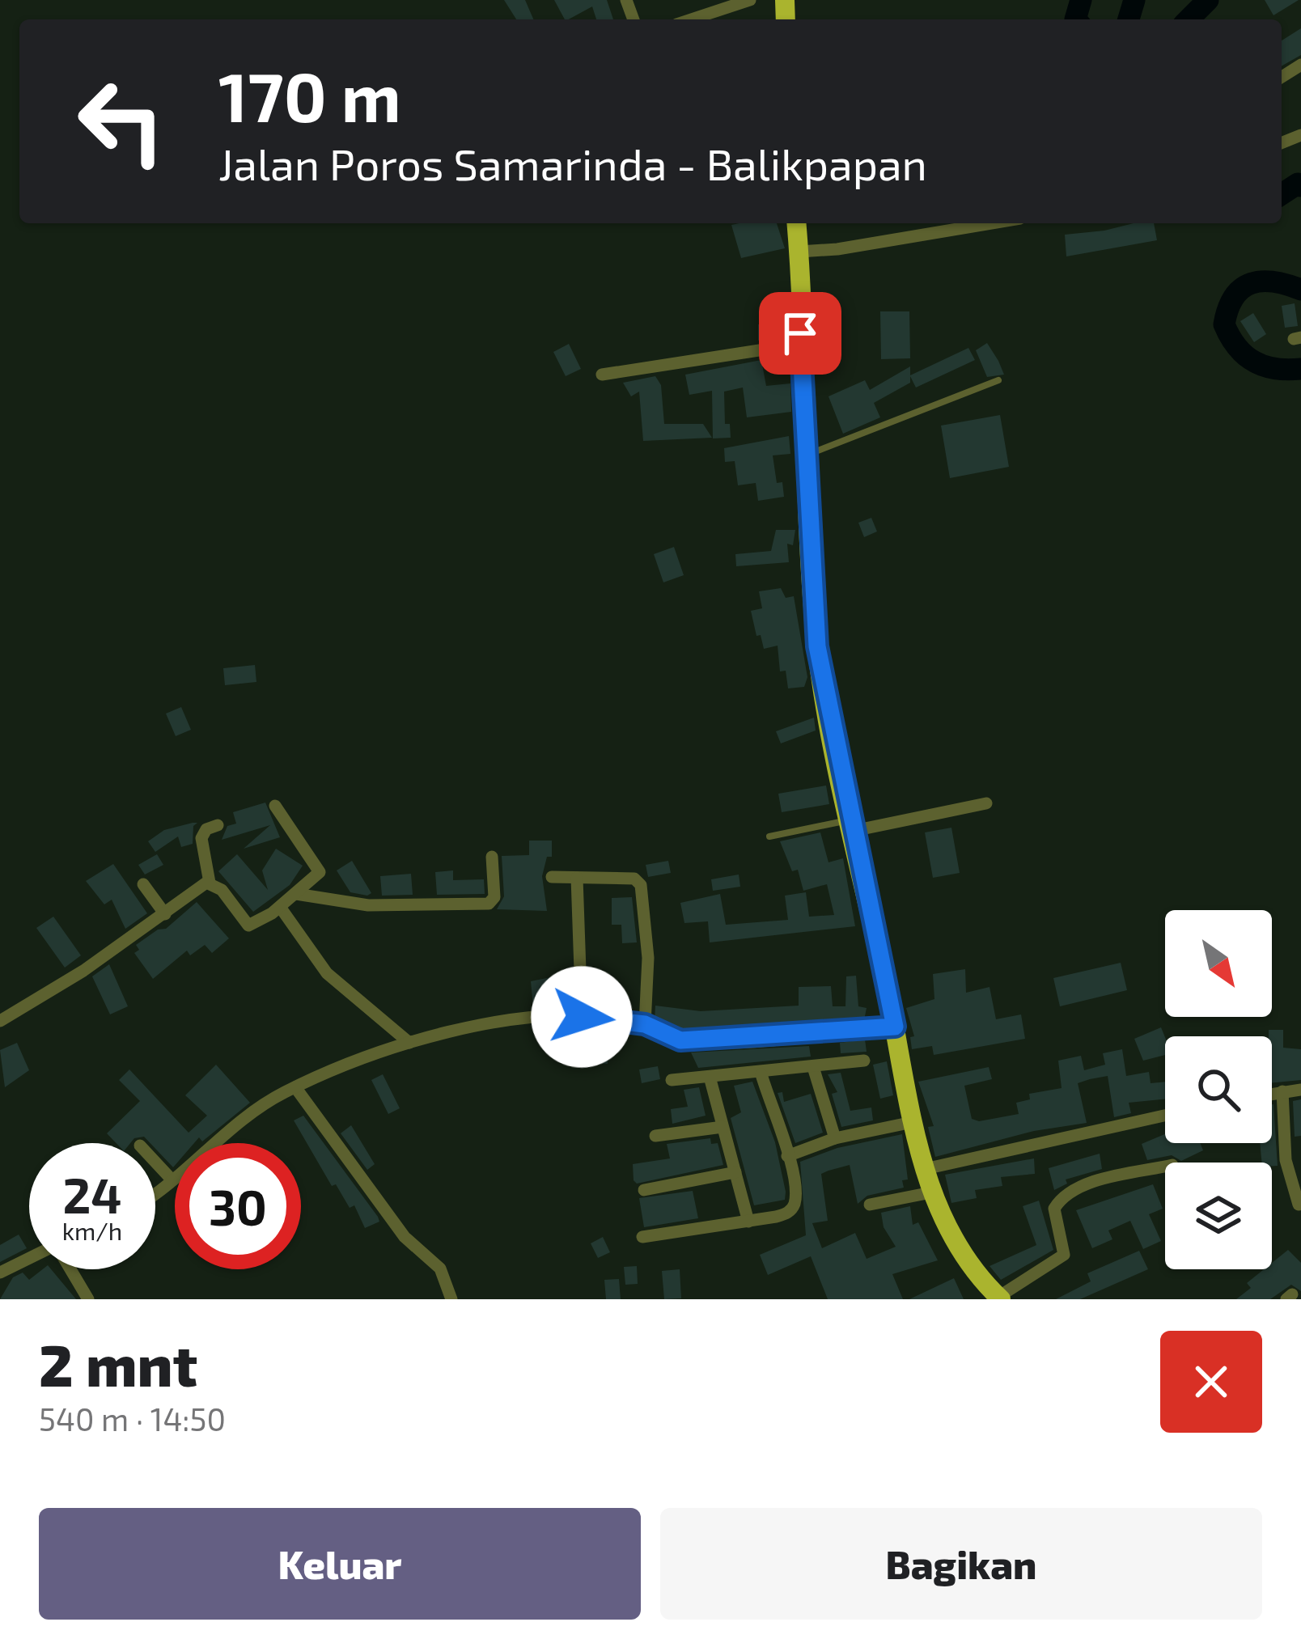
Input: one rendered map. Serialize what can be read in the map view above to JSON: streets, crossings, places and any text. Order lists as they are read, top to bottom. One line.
{"north":"bottom right","page":{"turn":["170 m","Jalan Poros Samarinda - Balikpapan"],"speed":"24 km/h","limit":"30","heading":["2 mnt","540 m · 14:50"],"buttons":["Keluar","Bagikan"]}}
